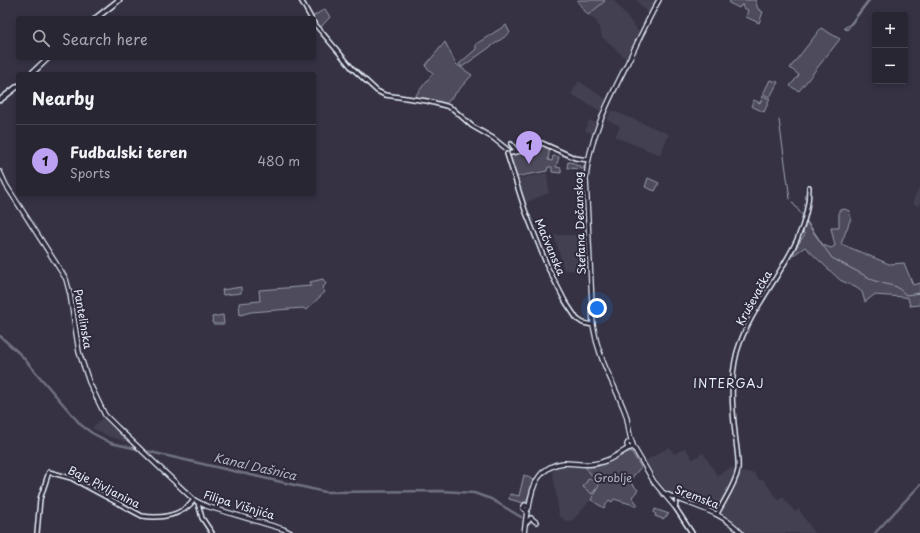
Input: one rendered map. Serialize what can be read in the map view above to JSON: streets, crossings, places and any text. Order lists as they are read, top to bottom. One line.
{"streets":{"main road":["Stefana Dečanskog","Pantelinska","Sremska","Filipa Višnjića"],"street":["Mačvanska","Kruševačka","Baje Pivljanina"]},"crossings":[["Stefana Dečanskog","Mačvanska"],["Stefana Dečanskog","Sremska"],["Kruševačka","Sremska"],["Pantelinska","Filipa Višnjića"],["Baje Pivljanina","Filipa Višnjića"]],"districts":["INTERGAJ"],"water":["Kanal Dašnica"],"parks":["Groblje"],"page":{"map_buttons":["+","−"],"search":"Search here","heading":"Nearby","list":[{"mark":"1","name":"Fudbalski teren","note":"Sports","value":"480 m"}],"pins":"1"}}
